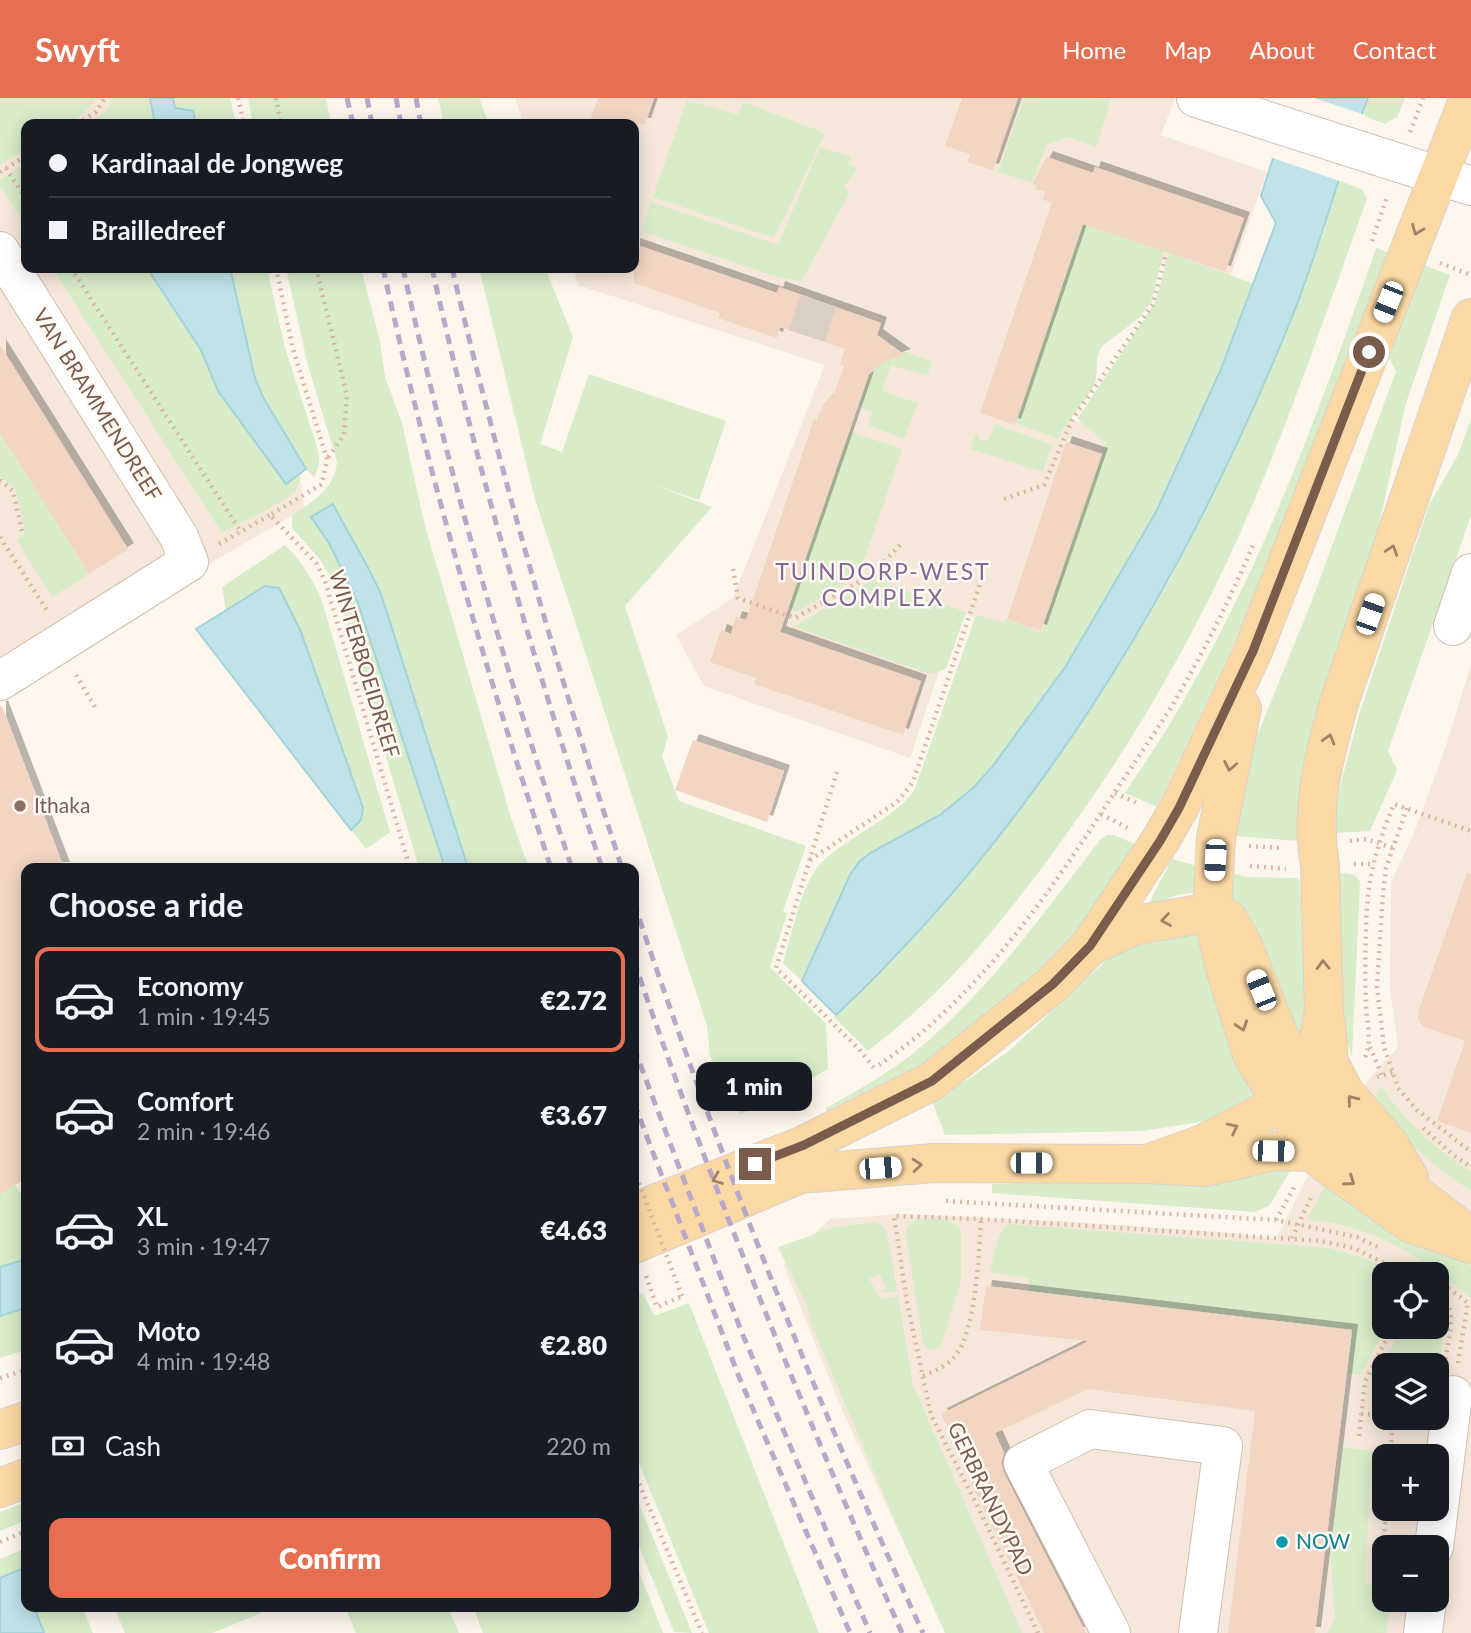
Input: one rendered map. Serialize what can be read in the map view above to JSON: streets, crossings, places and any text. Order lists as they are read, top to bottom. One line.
{"streets":{"street":["VAN BRAMMENDREEF"],"path":["WINTERBOEIDREEF","GERBRANDYPAD"]},"districts":["TUINDORP-WEST COMPLEX"],"places":["Ithaka","NOW"],"page":{"header":"Swyft","nav":["Home","Map","About","Contact"],"banner":["Kardinaal de Jongweg","Brailledreef"],"heading":"Choose a ride","list":[{"name":"Economy","note":"1 min · 19:45","value":"€2.72"},{"name":"Comfort","note":"2 min · 19:46","value":"€3.67"},{"name":"XL","note":"3 min · 19:47","value":"€4.63"},{"name":"Moto","note":"4 min · 19:48","value":"€2.80"}],"bubble":"1 min","map_buttons":["+","−"],"pay":["Cash","220 m"],"buttons":"Confirm"}}
